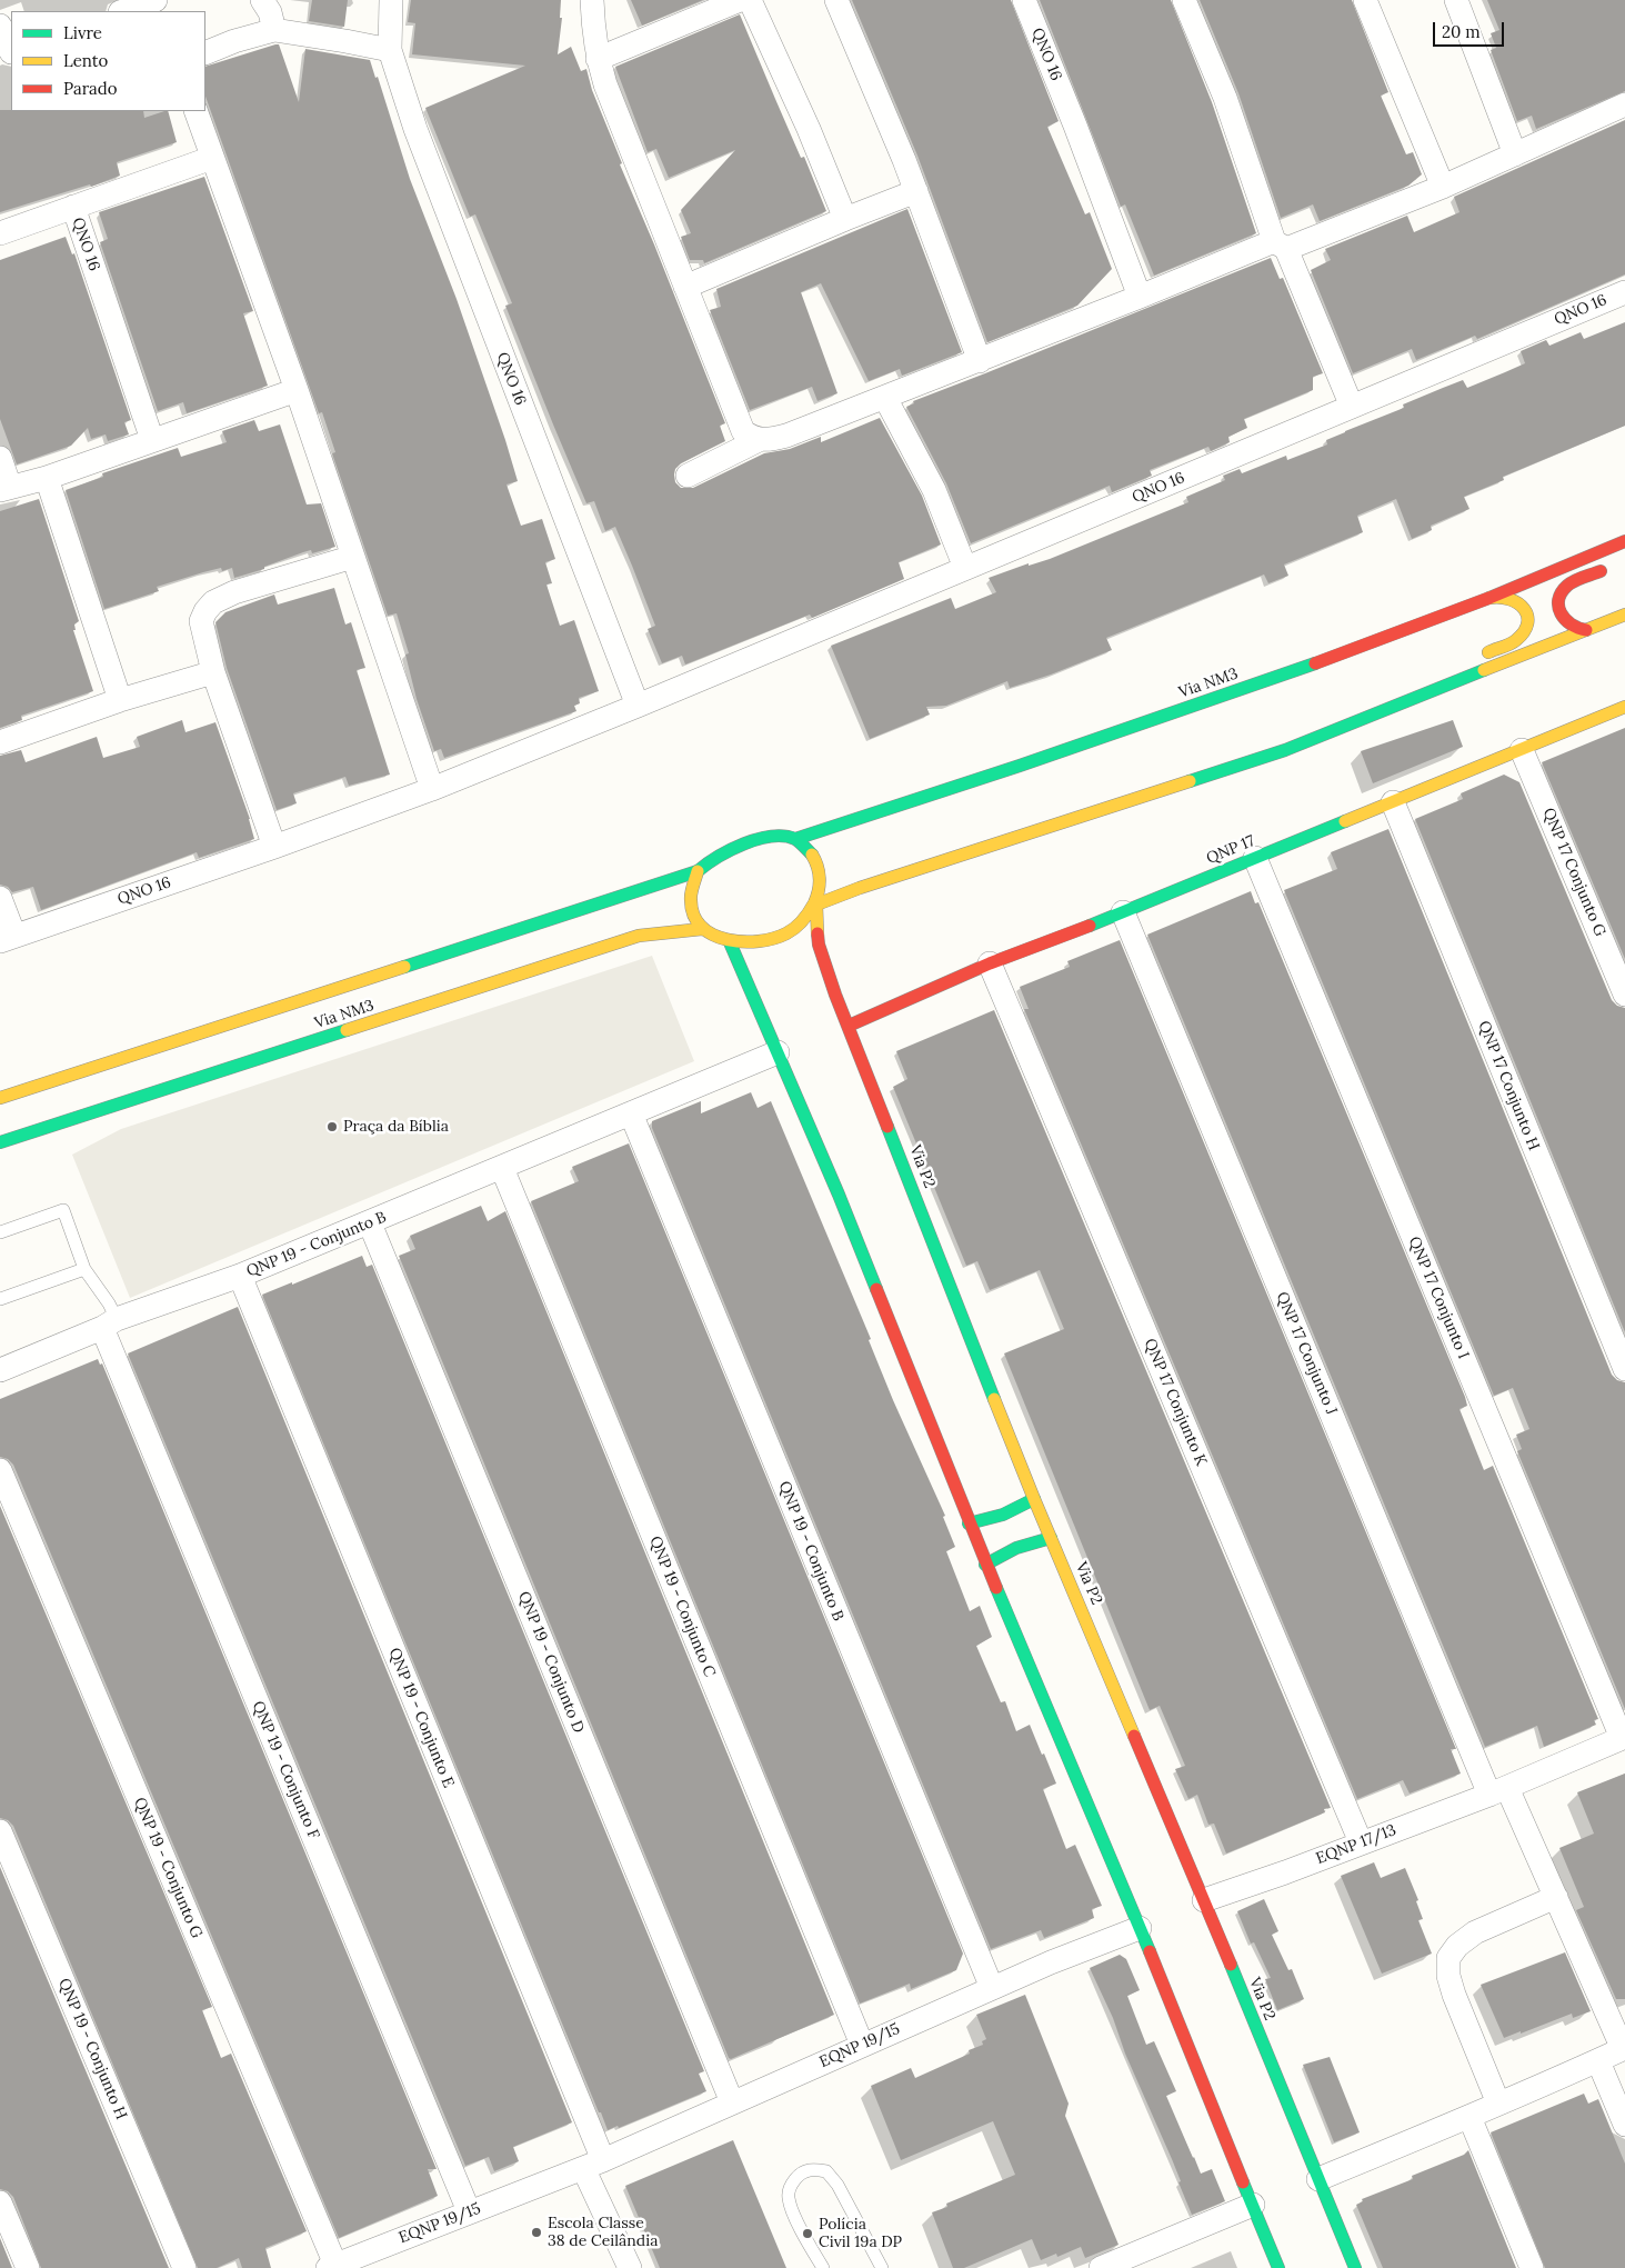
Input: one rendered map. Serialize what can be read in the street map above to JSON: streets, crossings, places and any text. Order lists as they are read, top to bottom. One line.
{"streets":{"main road":["Via NM3","QNP 17","Via P2"],"street":["QNO 16","QNP 17 Conjunto G","QNP 17 Conjunto H","QNP 19 - Conjunto B","QNP 17 Conjunto I","QNP 17 Conjunto J","QNP 17 Conjunto K","QNP 19 - Conjunto C","QNP 19 - Conjunto D","QNP 19 - Conjunto E","QNP 19 - Conjunto F","EQNP 17/13","QNP 19 - Conjunto G","EQNP 19/15","QNP 19 - Conjunto H"]},"crossings":[["Via NM3","Via P2"],["QNP 17","QNP 17 Conjunto G"],["QNP 17","QNP 17 Conjunto H"],["QNP 17","Via P2"],["QNP 17","QNP 17 Conjunto I"],["QNP 17","QNP 17 Conjunto J"],["QNP 17","QNP 17 Conjunto K"],["Via P2","EQNP 17/13"],["QNP 19 - Conjunto B","QNP 19 - Conjunto C"],["QNP 19 - Conjunto B","QNP 19 - Conjunto D"],["QNP 19 - Conjunto B","QNP 19 - Conjunto E"],["QNP 19 - Conjunto B","QNP 19 - Conjunto F"],["QNP 19 - Conjunto B","EQNP 19/15"],["QNP 17 Conjunto I","EQNP 17/13"],["QNP 17 Conjunto J","EQNP 17/13"],["QNP 17 Conjunto K","EQNP 17/13"],["QNP 19 - Conjunto C","EQNP 19/15"],["QNP 19 - Conjunto D","EQNP 19/15"],["QNP 19 - Conjunto E","EQNP 19/15"],["QNP 19 - Conjunto F","EQNP 19/15"],["QNP 19 - Conjunto G","EQNP 19/15"]],"places":["Praça da Bíblia","Escola Classe 38 de Ceilândia","Polícia Civil 19a DP"],"legend":["Livre","Lento","Parado"],"scale_bar":"20 m"}
